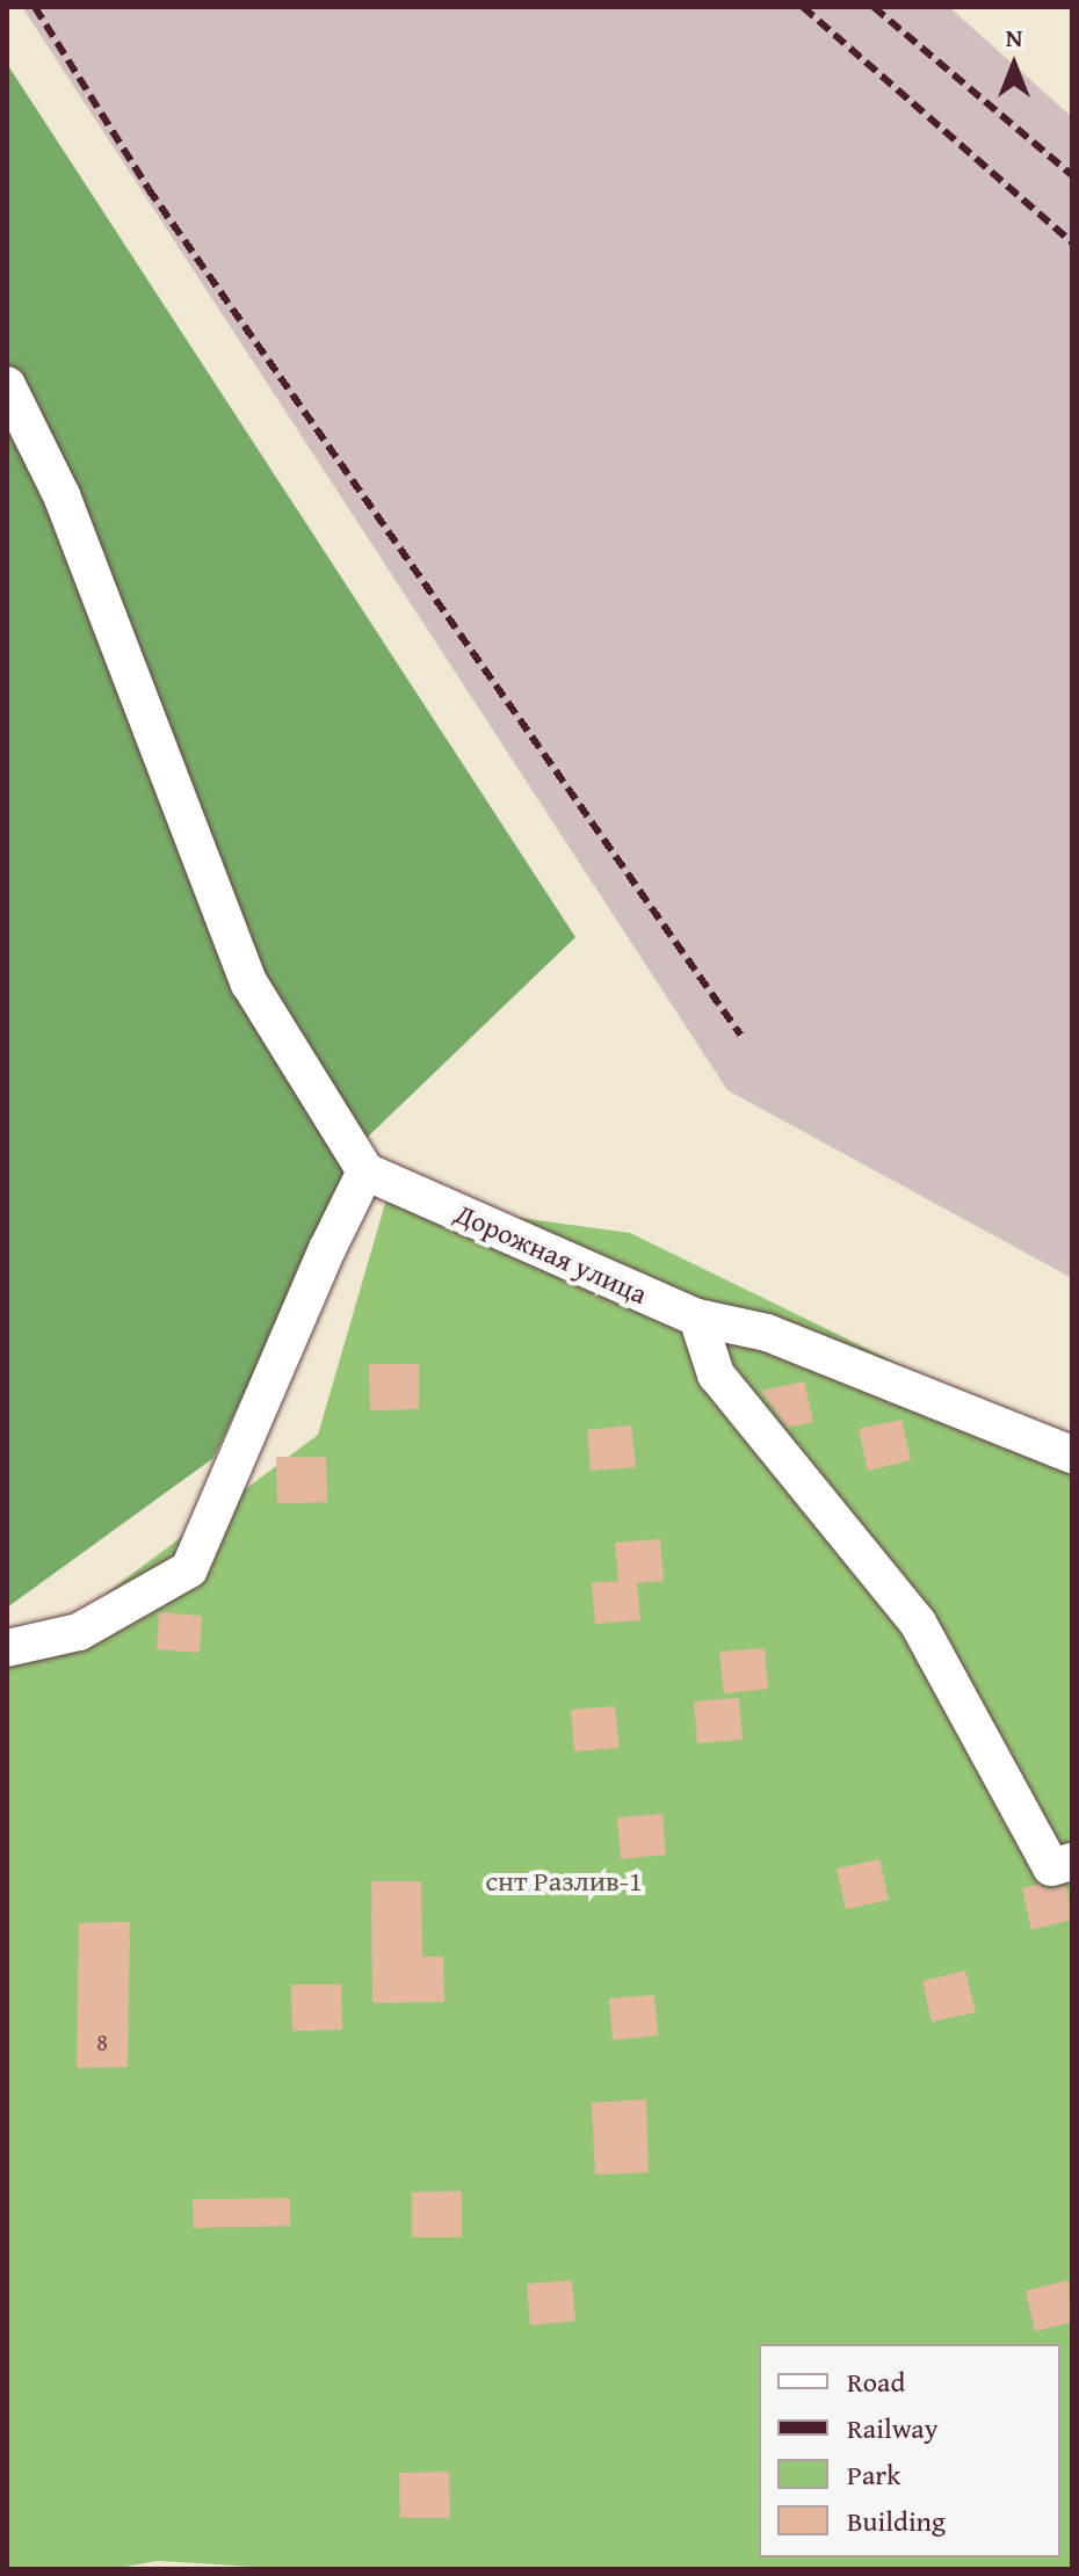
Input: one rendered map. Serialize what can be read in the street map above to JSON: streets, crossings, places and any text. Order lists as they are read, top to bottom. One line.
{"streets":{"street":["Дорожная улица"]},"parks":["снт Разлив-1"],"house_numbers":["8"],"legend":["Road","Railway","Park","Building"],"north":"top"}
